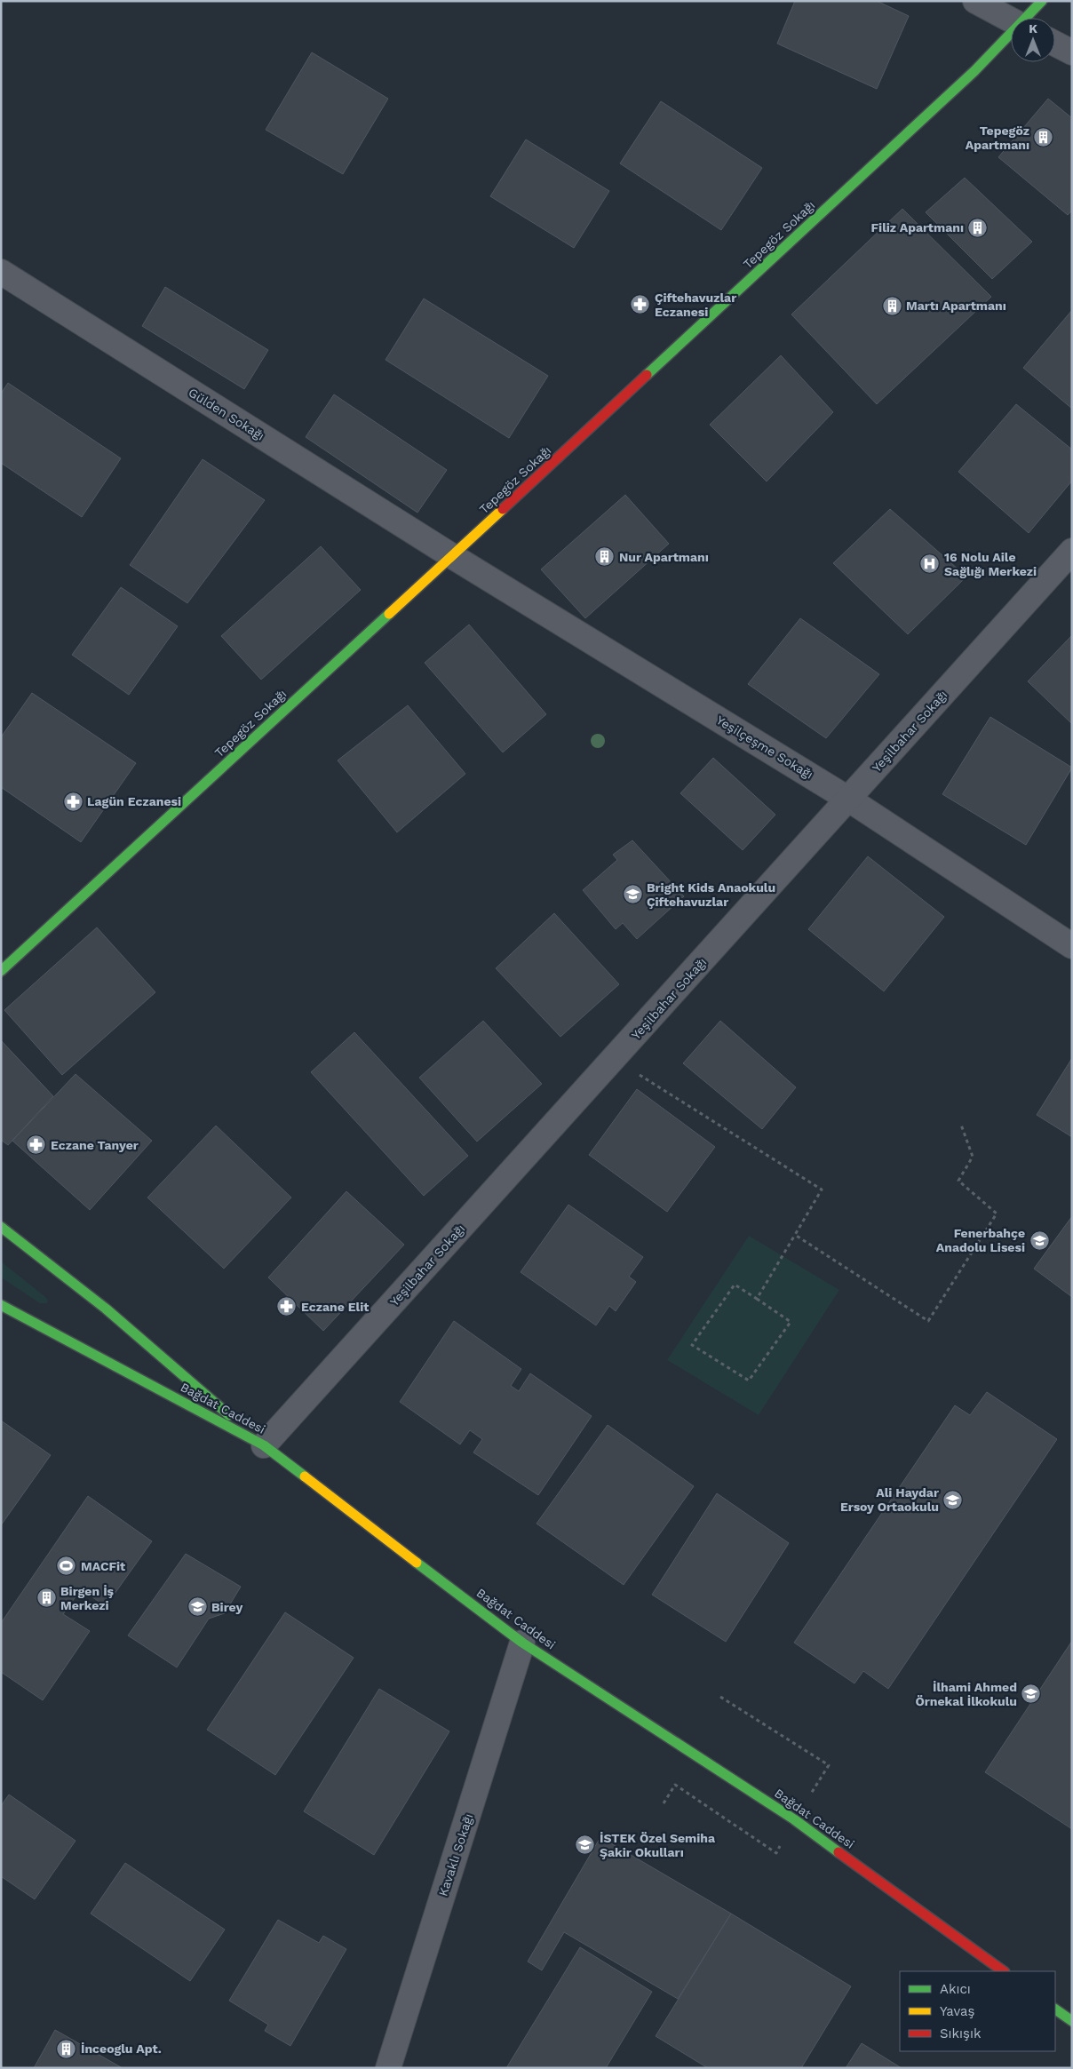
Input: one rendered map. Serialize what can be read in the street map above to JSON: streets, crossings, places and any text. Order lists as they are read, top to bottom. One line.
{"streets":{"main road":["Tepegöz Sokağı","Bağdat Caddesi"],"street":["Gülden Sokağı","Yeşilbahar Sokağı","Yeşilçeşme Sokağı","Kavaklı Sokağı"]},"crossings":[["Tepegöz Sokağı","Gülden Sokağı"],["Tepegöz Sokağı","Yeşilçeşme Sokağı"],["Gülden Sokağı","Yeşilçeşme Sokağı"],["Yeşilbahar Sokağı","Yeşilçeşme Sokağı"],["Yeşilbahar Sokağı","Bağdat Caddesi"],["Bağdat Caddesi","Kavaklı Sokağı"]],"places":{"building":["Tepegöz Apartmanı","Filiz Apartmanı","Martı Apartmanı","Nur Apartmanı","Birgen İş Merkezi","İnceoglu Apt."],"pharmacy":["Çiftehavuzlar Eczanesi","Lagün Eczanesi","Eczane Tanyer","Eczane Elit"],"hospital":["16 Nolu Aile Sağlığı Merkezi"],"school or university":["Bright Kids Anaokulu Çiftehavuzlar","Fenerbahçe Anadolu Lisesi","Ali Haydar Ersoy Ortaokulu","Birey","İlhami Ahmed Örnekal İlkokulu","İSTEK Özel Semiha Şakir Okulları"],"sports":["MACFit"]},"legend":["Akıcı","Yavaş","Sıkışık"],"north":"top"}
